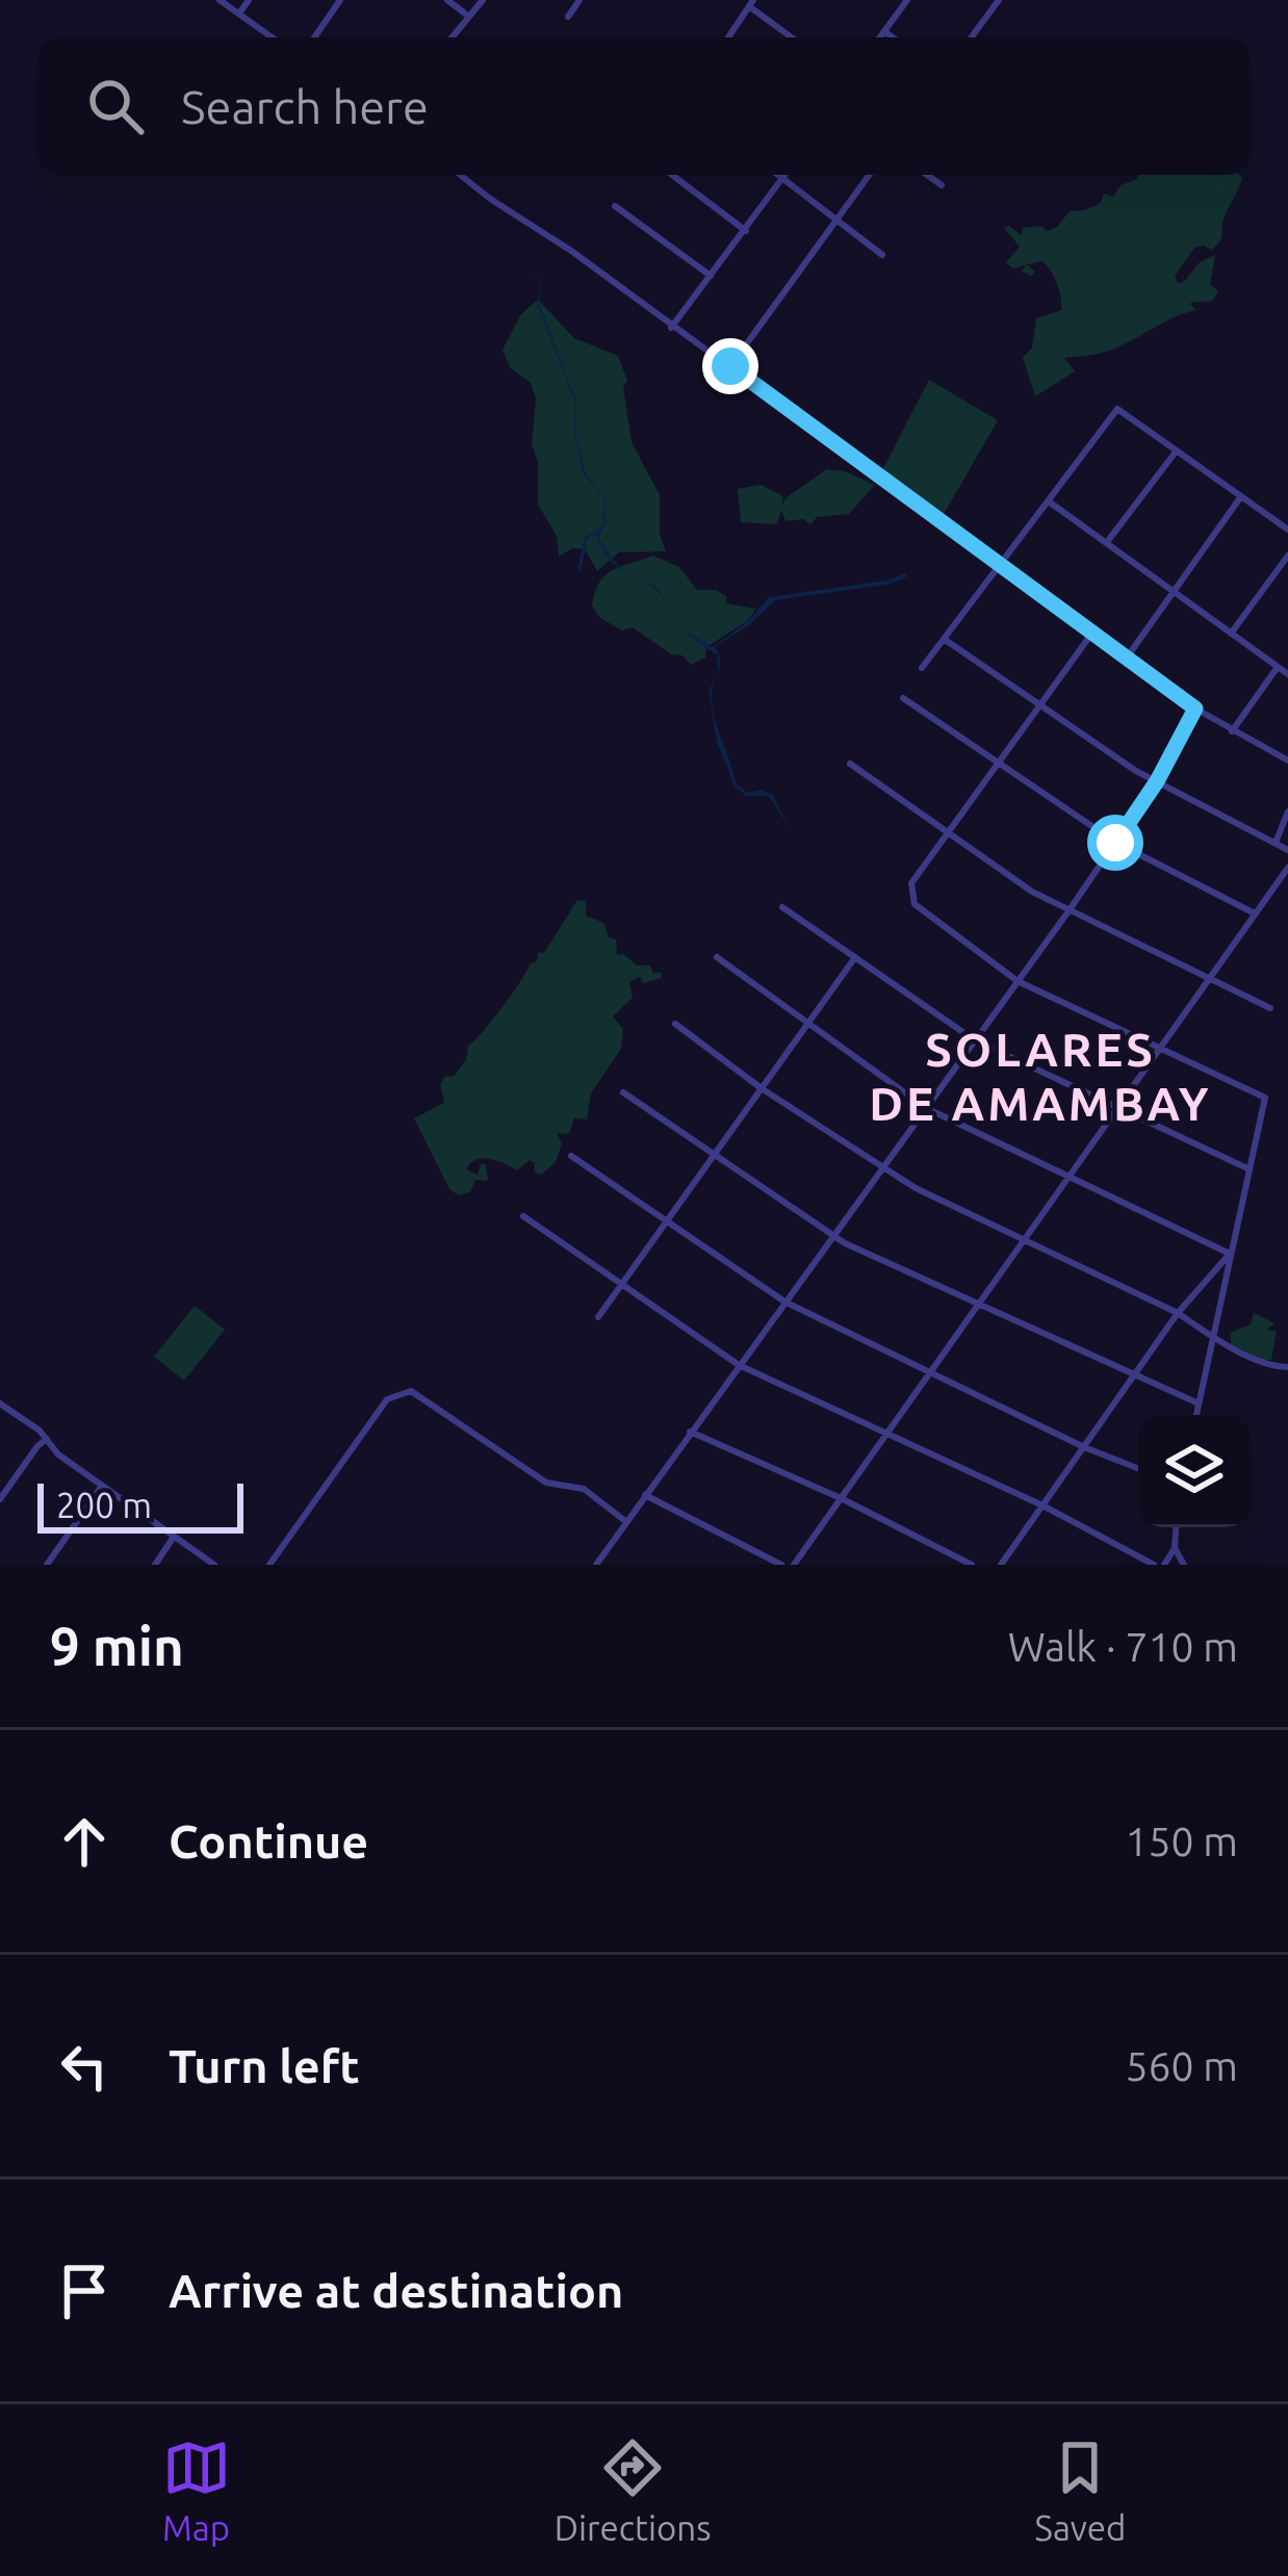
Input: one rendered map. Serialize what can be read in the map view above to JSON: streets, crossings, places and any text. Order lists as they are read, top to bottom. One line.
{"districts":["SOLARES DE AMAMBAY"],"scale_bar":"200 m","page":{"search":"Search here","scale":"200 m","heading":["9 min","Walk · 710 m"],"list":[["Continue","150 m"],["Turn left","560 m"],"Arrive at destination"],"nav":["Map","Directions","Saved"]}}
